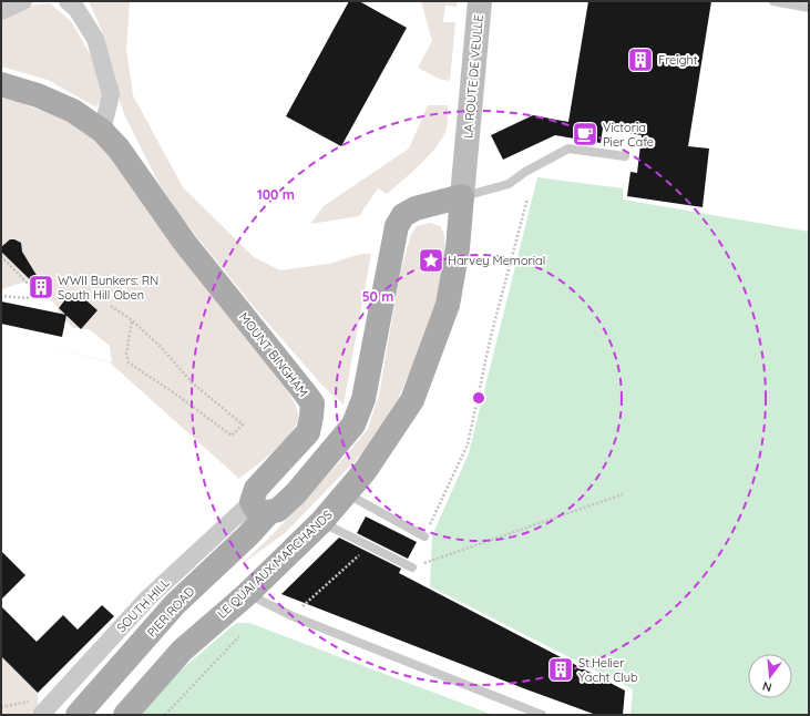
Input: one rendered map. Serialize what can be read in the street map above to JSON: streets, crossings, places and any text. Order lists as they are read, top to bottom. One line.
{"streets":{"main road":["MOUNT BINGHAM","LE QUAI AUX MARCHANDS","PIER ROAD"],"street":["LA ROUTE DE VEULLE","SOUTH HILL"]},"crossings":[["LA ROUTE DE VEULLE","LE QUAI AUX MARCHANDS"],["MOUNT BINGHAM","SOUTH HILL"],["MOUNT BINGHAM","PIER ROAD"],["SOUTH HILL","PIER ROAD"]],"places":{"building":["Freight","WWII Bunkers: RN South Hill Oben","St.Helier Yacht Club"],"cafe":["Victoria Pier Cafe"],"place":["Harvey Memorial"]},"north":"bottom","rings":["100 m","50 m"]}
